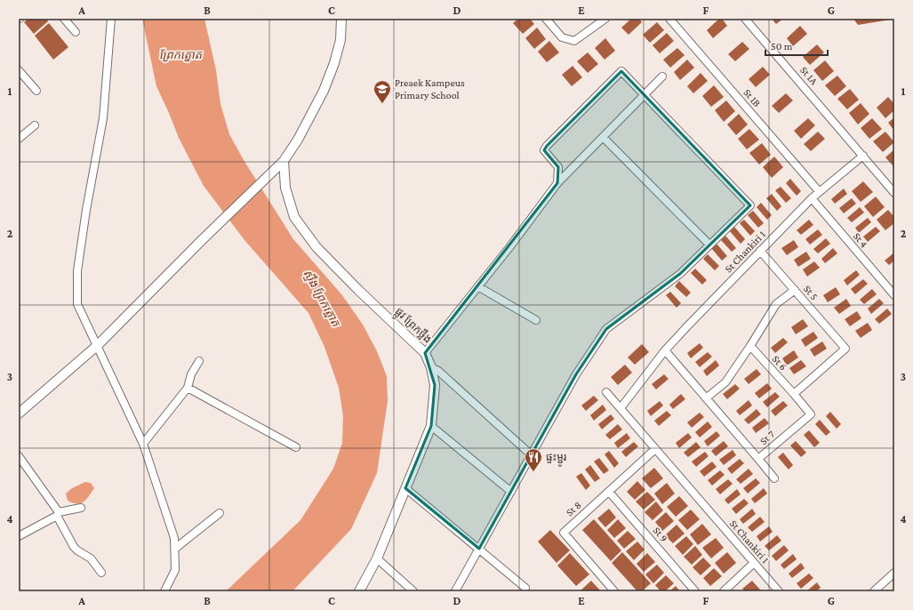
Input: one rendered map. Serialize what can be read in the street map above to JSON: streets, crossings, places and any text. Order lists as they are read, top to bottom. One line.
{"streets":{"street":["St 1A","St 1B","St 4","St Chankiri 1","St 5","ផ្លូវ ព្រែកថ្លឹង","St 6","St 7","St 8","St 9"]},"crossings":[["St 1A","St Chankiri 1"],["St 1B","St Chankiri 1"],["St 4","St Chankiri 1"],["St Chankiri 1","St 5"],["St Chankiri 1","St 7"],["St Chankiri 1","St 8"],["St 5","St 6"],["St 5","St 7"],["St 6","St 7"],["St 8","St 9"]],"water":["ព្រែកត្នោត","ស្ទឹង ព្រែកត្នោត"],"places":{"school or university":["Preaek Kampeus Primary School"],"restaurant":["ផ្ទះម្ជូរ"]},"scale_bar":"50 m","grid":{"columns":["A","B","C","D","E","F","G"],"rows":["1","2","3","4"]}}
